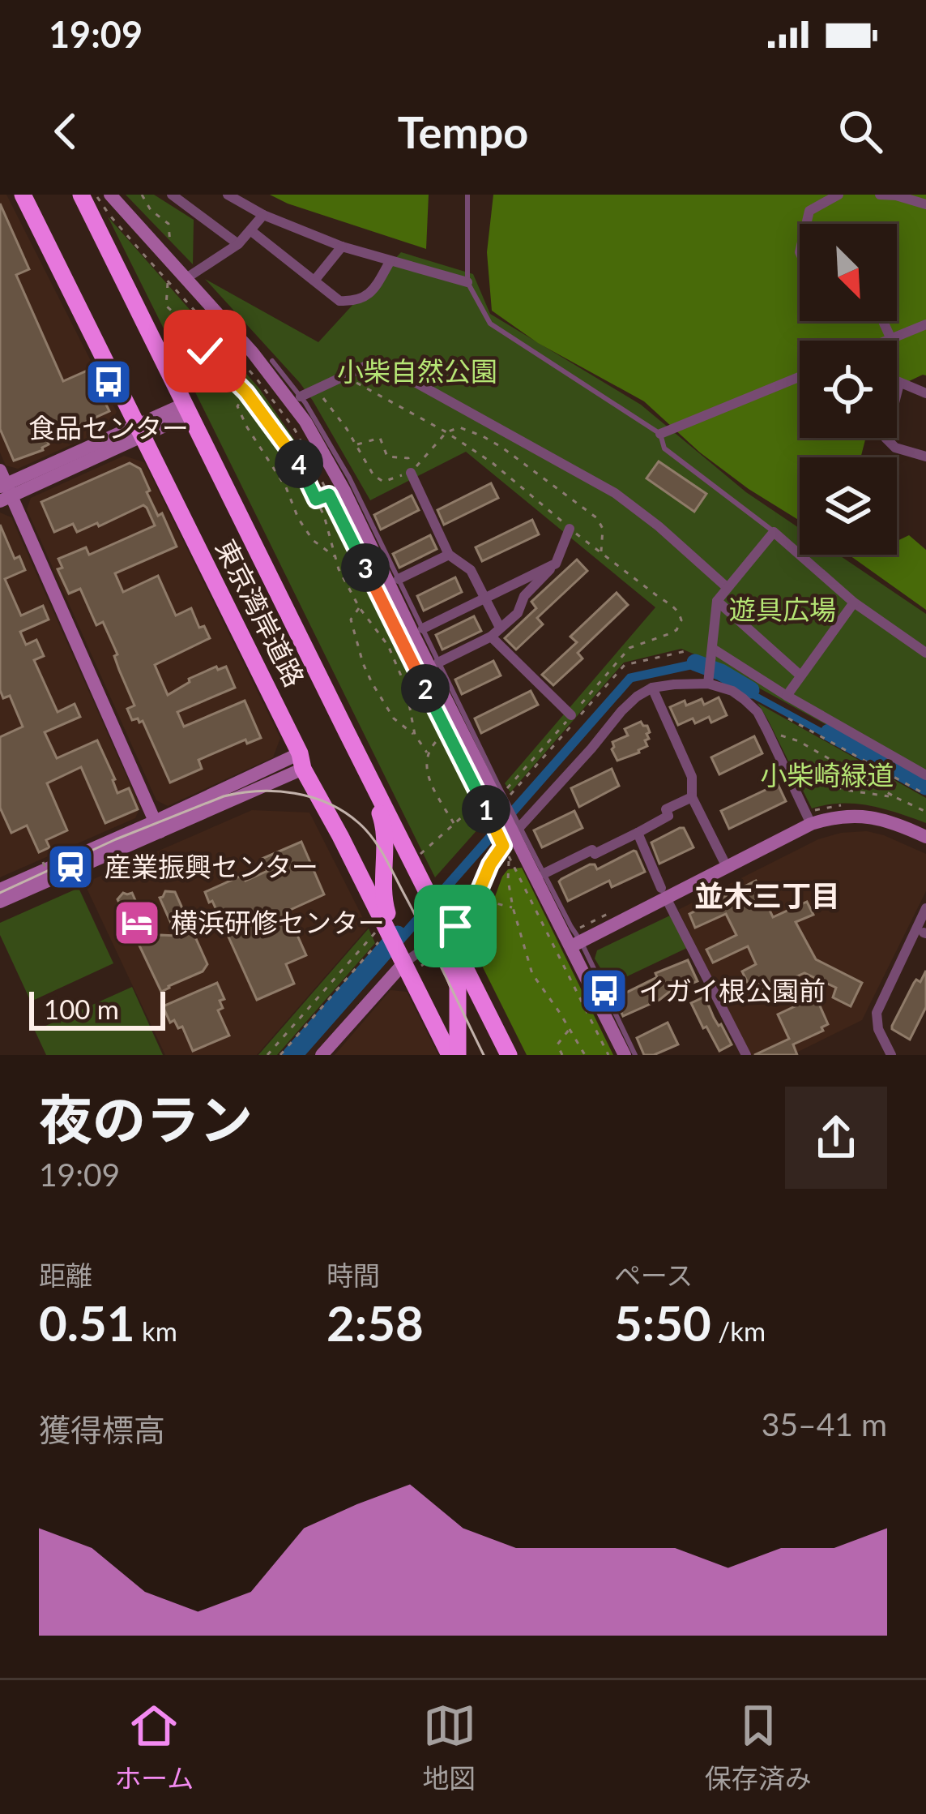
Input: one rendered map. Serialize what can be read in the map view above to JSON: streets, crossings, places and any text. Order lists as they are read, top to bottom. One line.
{"streets":{"highway":["東京湾岸道路"]},"districts":["並木三丁目"],"parks":["小柴自然公園","遊具広場","小柴崎緑道"],"places":{"bus stop":["食品センター","イガイ根公園前"],"station":["産業振興センター"],"hotel":["横浜研修センター"]},"scale_bar":"100 m","north":"bottom right","page":{"status":"19:09","header":"Tempo","pins":["4","3","2","1"],"scale":"100 m","heading":["夜のラン","19:09"],"stats":[["距離","0.51 km"],["時間","2:58"],["ペース","5:50 /km"]],"chart":["獲得標高","35–41 m"],"tabs":["ホーム","地図","保存済み"]}}
